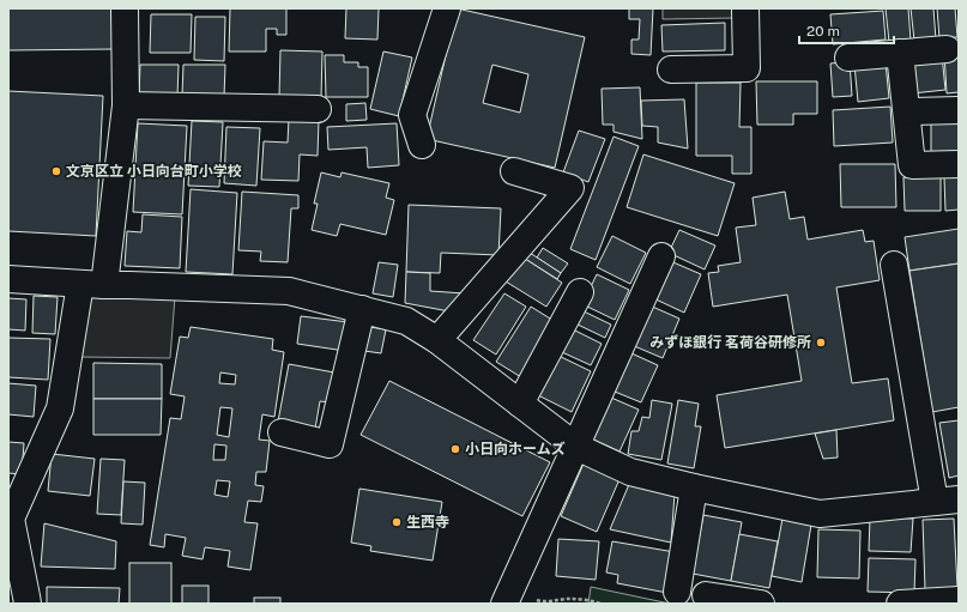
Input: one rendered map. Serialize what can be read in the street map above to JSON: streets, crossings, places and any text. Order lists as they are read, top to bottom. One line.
{"places":["文京区立 小日向台町小学校","みずほ銀行 茗荷谷研修所","小日向ホームズ","生西寺"],"scale_bar":"20 m"}
